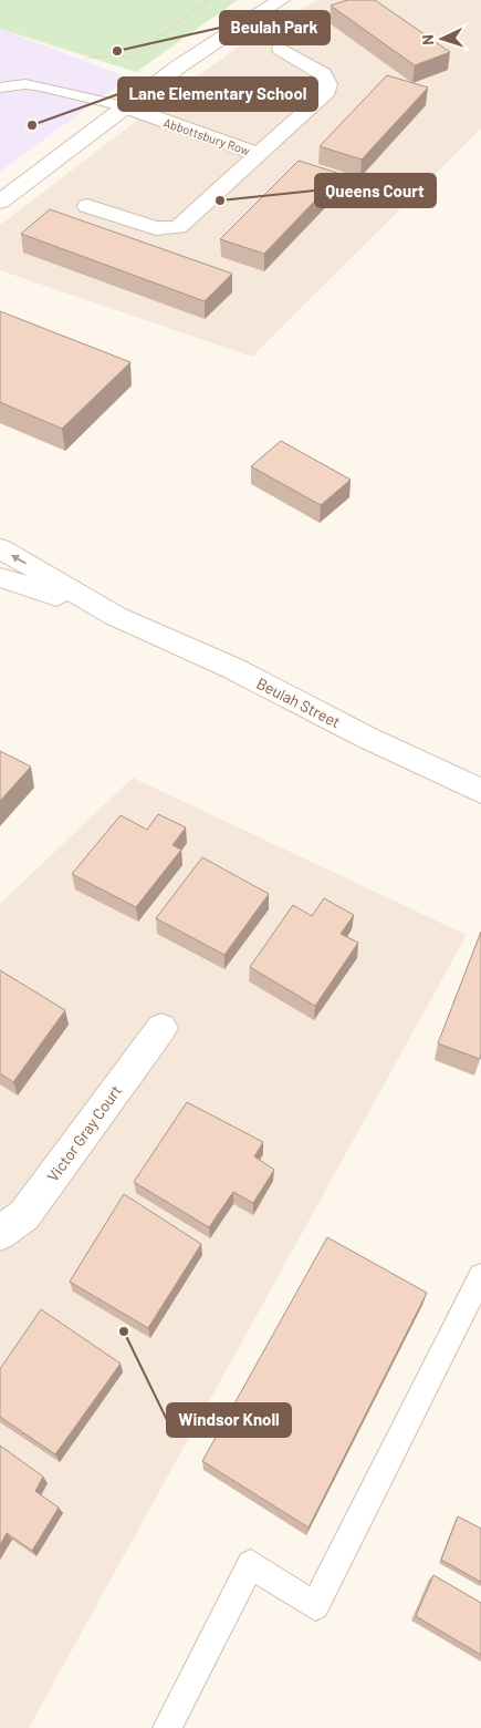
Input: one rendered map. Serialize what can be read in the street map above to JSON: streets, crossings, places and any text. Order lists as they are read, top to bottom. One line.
{"streets":{"street":["Abbottsbury Row","Beulah Street","Victor Gray Court"]},"places":["Beulah Park","Lane Elementary School","Queens Court","Windsor Knoll"],"north":"left"}
